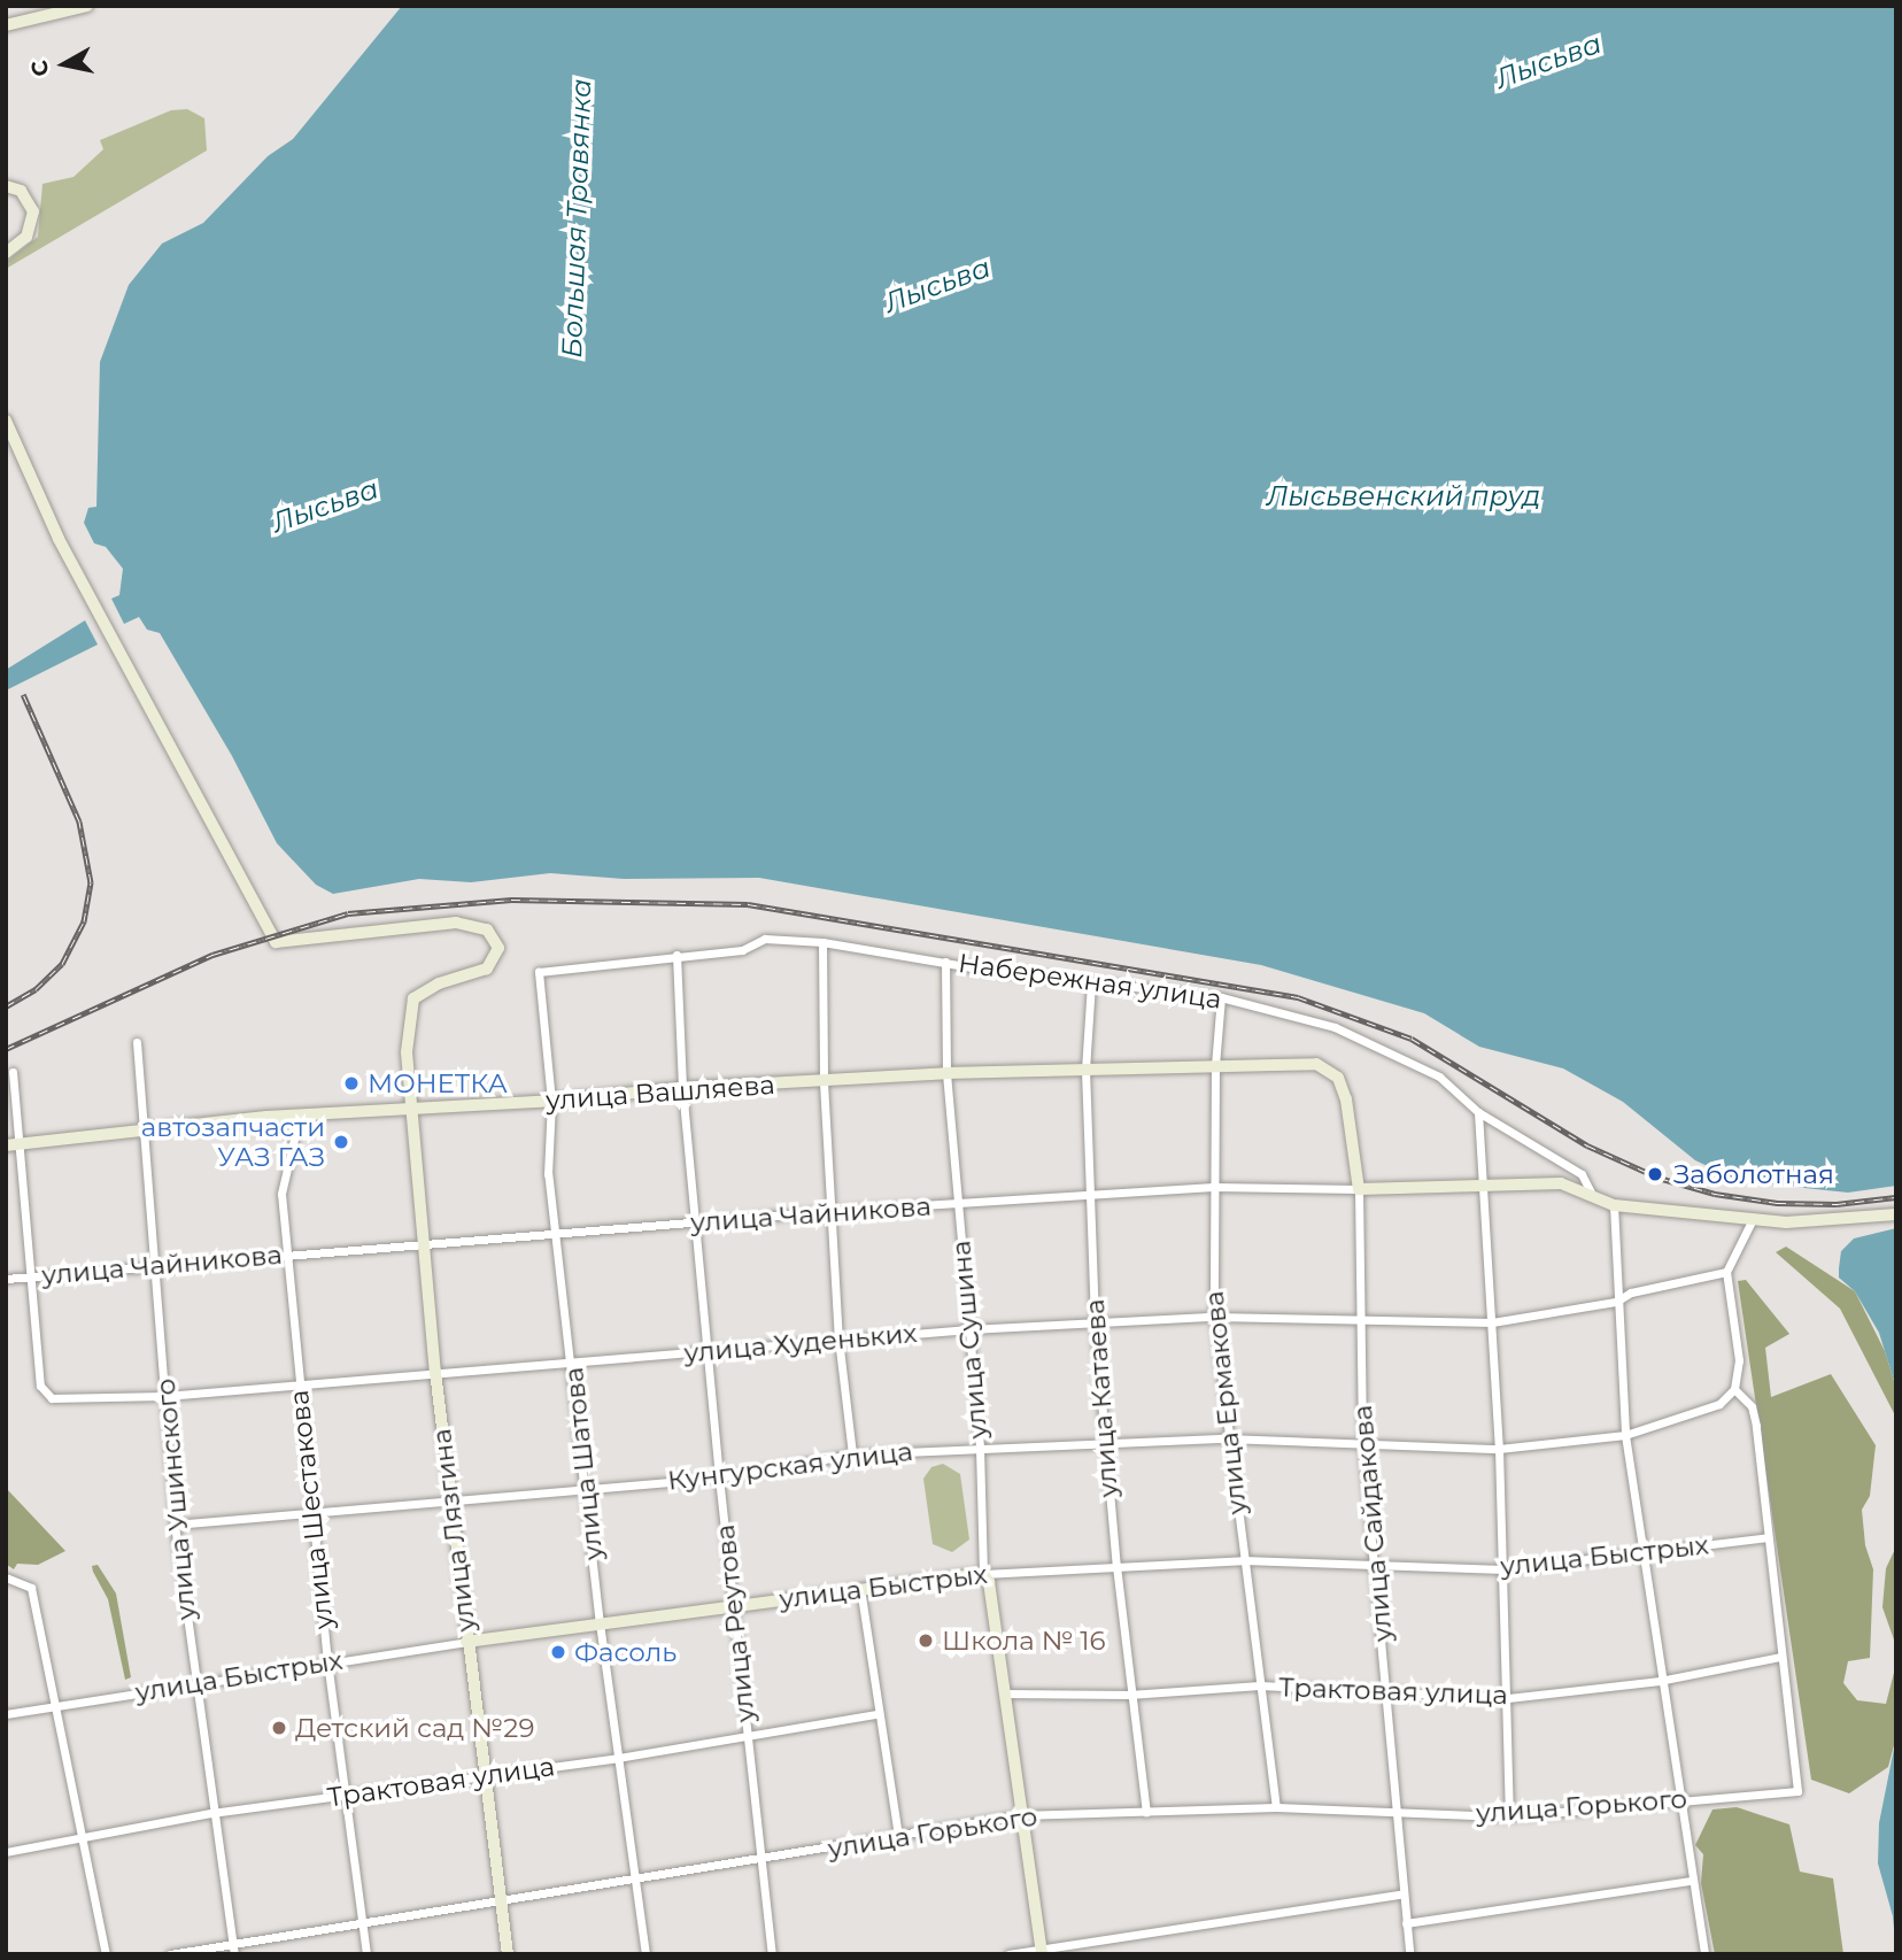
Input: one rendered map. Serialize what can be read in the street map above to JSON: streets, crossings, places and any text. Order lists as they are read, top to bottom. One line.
{"streets":{"street":["Набережная улица","улица Вашляева","улица Чайникова","улица Сушина","улица Худеньких","улица Катаева","улица Ермакова","улица Шатова","Кунгурская улица","улица Ушинского","улица Шестакова","улица Сайдакова","улица Лязгина","улица Быстрых","улица Реутова","Трактовая улица","улица Горького"]},"crossings":[["Набережная улица","улица Чайникова"],["Набережная улица","улица Сушина"],["Набережная улица","улица Катаева"],["Набережная улица","улица Ермакова"],["Набережная улица","улица Шатова"],["Набережная улица","улица Реутова"],["улица Вашляева","улица Чайникова"],["улица Вашляева","улица Сушина"],["улица Вашляева","улица Катаева"],["улица Вашляева","улица Ермакова"],["улица Вашляева","улица Шатова"],["улица Вашляева","улица Ушинского"],["улица Вашляева","улица Шестакова"],["улица Вашляева","улица Сайдакова"],["улица Вашляева","улица Лязгина"],["улица Вашляева","улица Реутова"],["улица Чайникова","улица Сушина"],["улица Чайникова","улица Худеньких"],["улица Чайникова","улица Катаева"],["улица Чайникова","улица Ермакова"],["улица Чайникова","улица Шатова"],["улица Чайникова","улица Ушинского"],["улица Чайникова","улица Шестакова"],["улица Чайникова","улица Сайдакова"],["улица Чайникова","улица Лязгина"],["улица Чайникова","улица Реутова"],["улица Сушина","улица Худеньких"],["улица Сушина","Кунгурская улица"],["улица Сушина","улица Быстрых"],["улица Худеньких","улица Катаева"],["улица Худеньких","улица Ермакова"],["улица Худеньких","улица Шатова"],["улица Худеньких","улица Ушинского"],["улица Худеньких","улица Шестакова"],["улица Худеньких","улица Сайдакова"],["улица Худеньких","улица Лязгина"],["улица Худеньких","улица Реутова"],["улица Катаева","Кунгурская улица"],["улица Катаева","улица Быстрых"],["улица Катаева","Трактовая улица"],["улица Катаева","улица Горького"],["улица Ермакова","Кунгурская улица"],["улица Ермакова","улица Быстрых"],["улица Ермакова","Трактовая улица"],["улица Ермакова","улица Горького"],["улица Шатова","Кунгурская улица"],["улица Шатова","улица Быстрых"],["улица Шатова","Трактовая улица"],["улица Шатова","улица Горького"],["Кунгурская улица","улица Ушинского"],["Кунгурская улица","улица Шестакова"],["Кунгурская улица","улица Сайдакова"],["Кунгурская улица","улица Лязгина"],["Кунгурская улица","улица Реутова"],["улица Ушинского","улица Быстрых"],["улица Ушинского","Трактовая улица"],["улица Ушинского","улица Горького"],["улица Шестакова","улица Быстрых"],["улица Шестакова","Трактовая улица"],["улица Шестакова","улица Горького"],["улица Сайдакова","улица Быстрых"],["улица Сайдакова","Трактовая улица"],["улица Сайдакова","улица Горького"],["улица Лязгина","улица Быстрых"],["улица Лязгина","Трактовая улица"],["улица Лязгина","улица Горького"],["улица Быстрых","улица Реутова"],["улица Реутова","Трактовая улица"],["улица Реутова","улица Горького"],["Трактовая улица","улица Горького"]],"water":["Лысьва","Большая Травянка","Лысьвенский пруд"],"places":["МОНЕТКА","автозапчасти УАЗ ГАЗ","Заболотная","Школа № 16","Фасоль","Детский сад №29"],"north":"left"}
